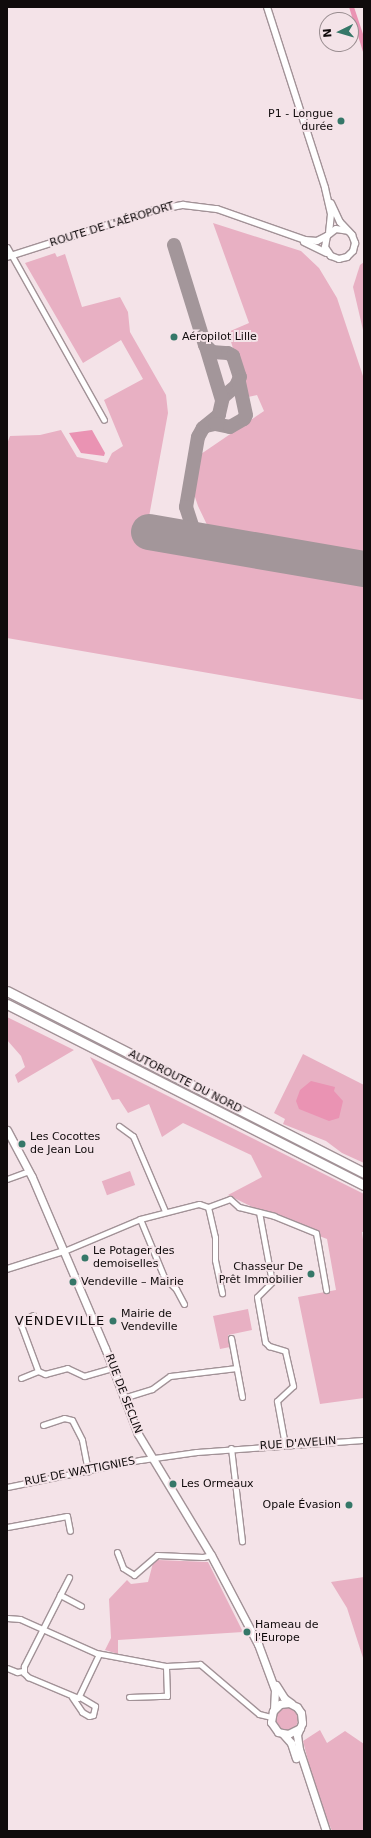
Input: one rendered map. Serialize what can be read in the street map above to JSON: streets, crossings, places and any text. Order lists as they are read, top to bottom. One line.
{"streets":{"highway":["AUTOROUTE DU NORD"],"main road":["RUE DE SECLIN"],"street":["ROUTE DE L'AÉROPORT","RUE D'AVELIN","RUE DE WATTIGNIES"]},"crossings":[["RUE DE SECLIN","RUE D'AVELIN"],["RUE DE SECLIN","RUE DE WATTIGNIES"],["RUE D'AVELIN","RUE DE WATTIGNIES"]],"districts":["VENDEVILLE"],"places":["P1 - Longue durée","Aéropilot Lille","Les Cocottes de Jean Lou","Le Potager des demoiselles","Chasseur De Prêt Immobilier","Vendeville – Mairie","Mairie de Vendeville","Les Ormeaux","Opale Évasion","Hameau de l'Europe"],"north":"left"}
